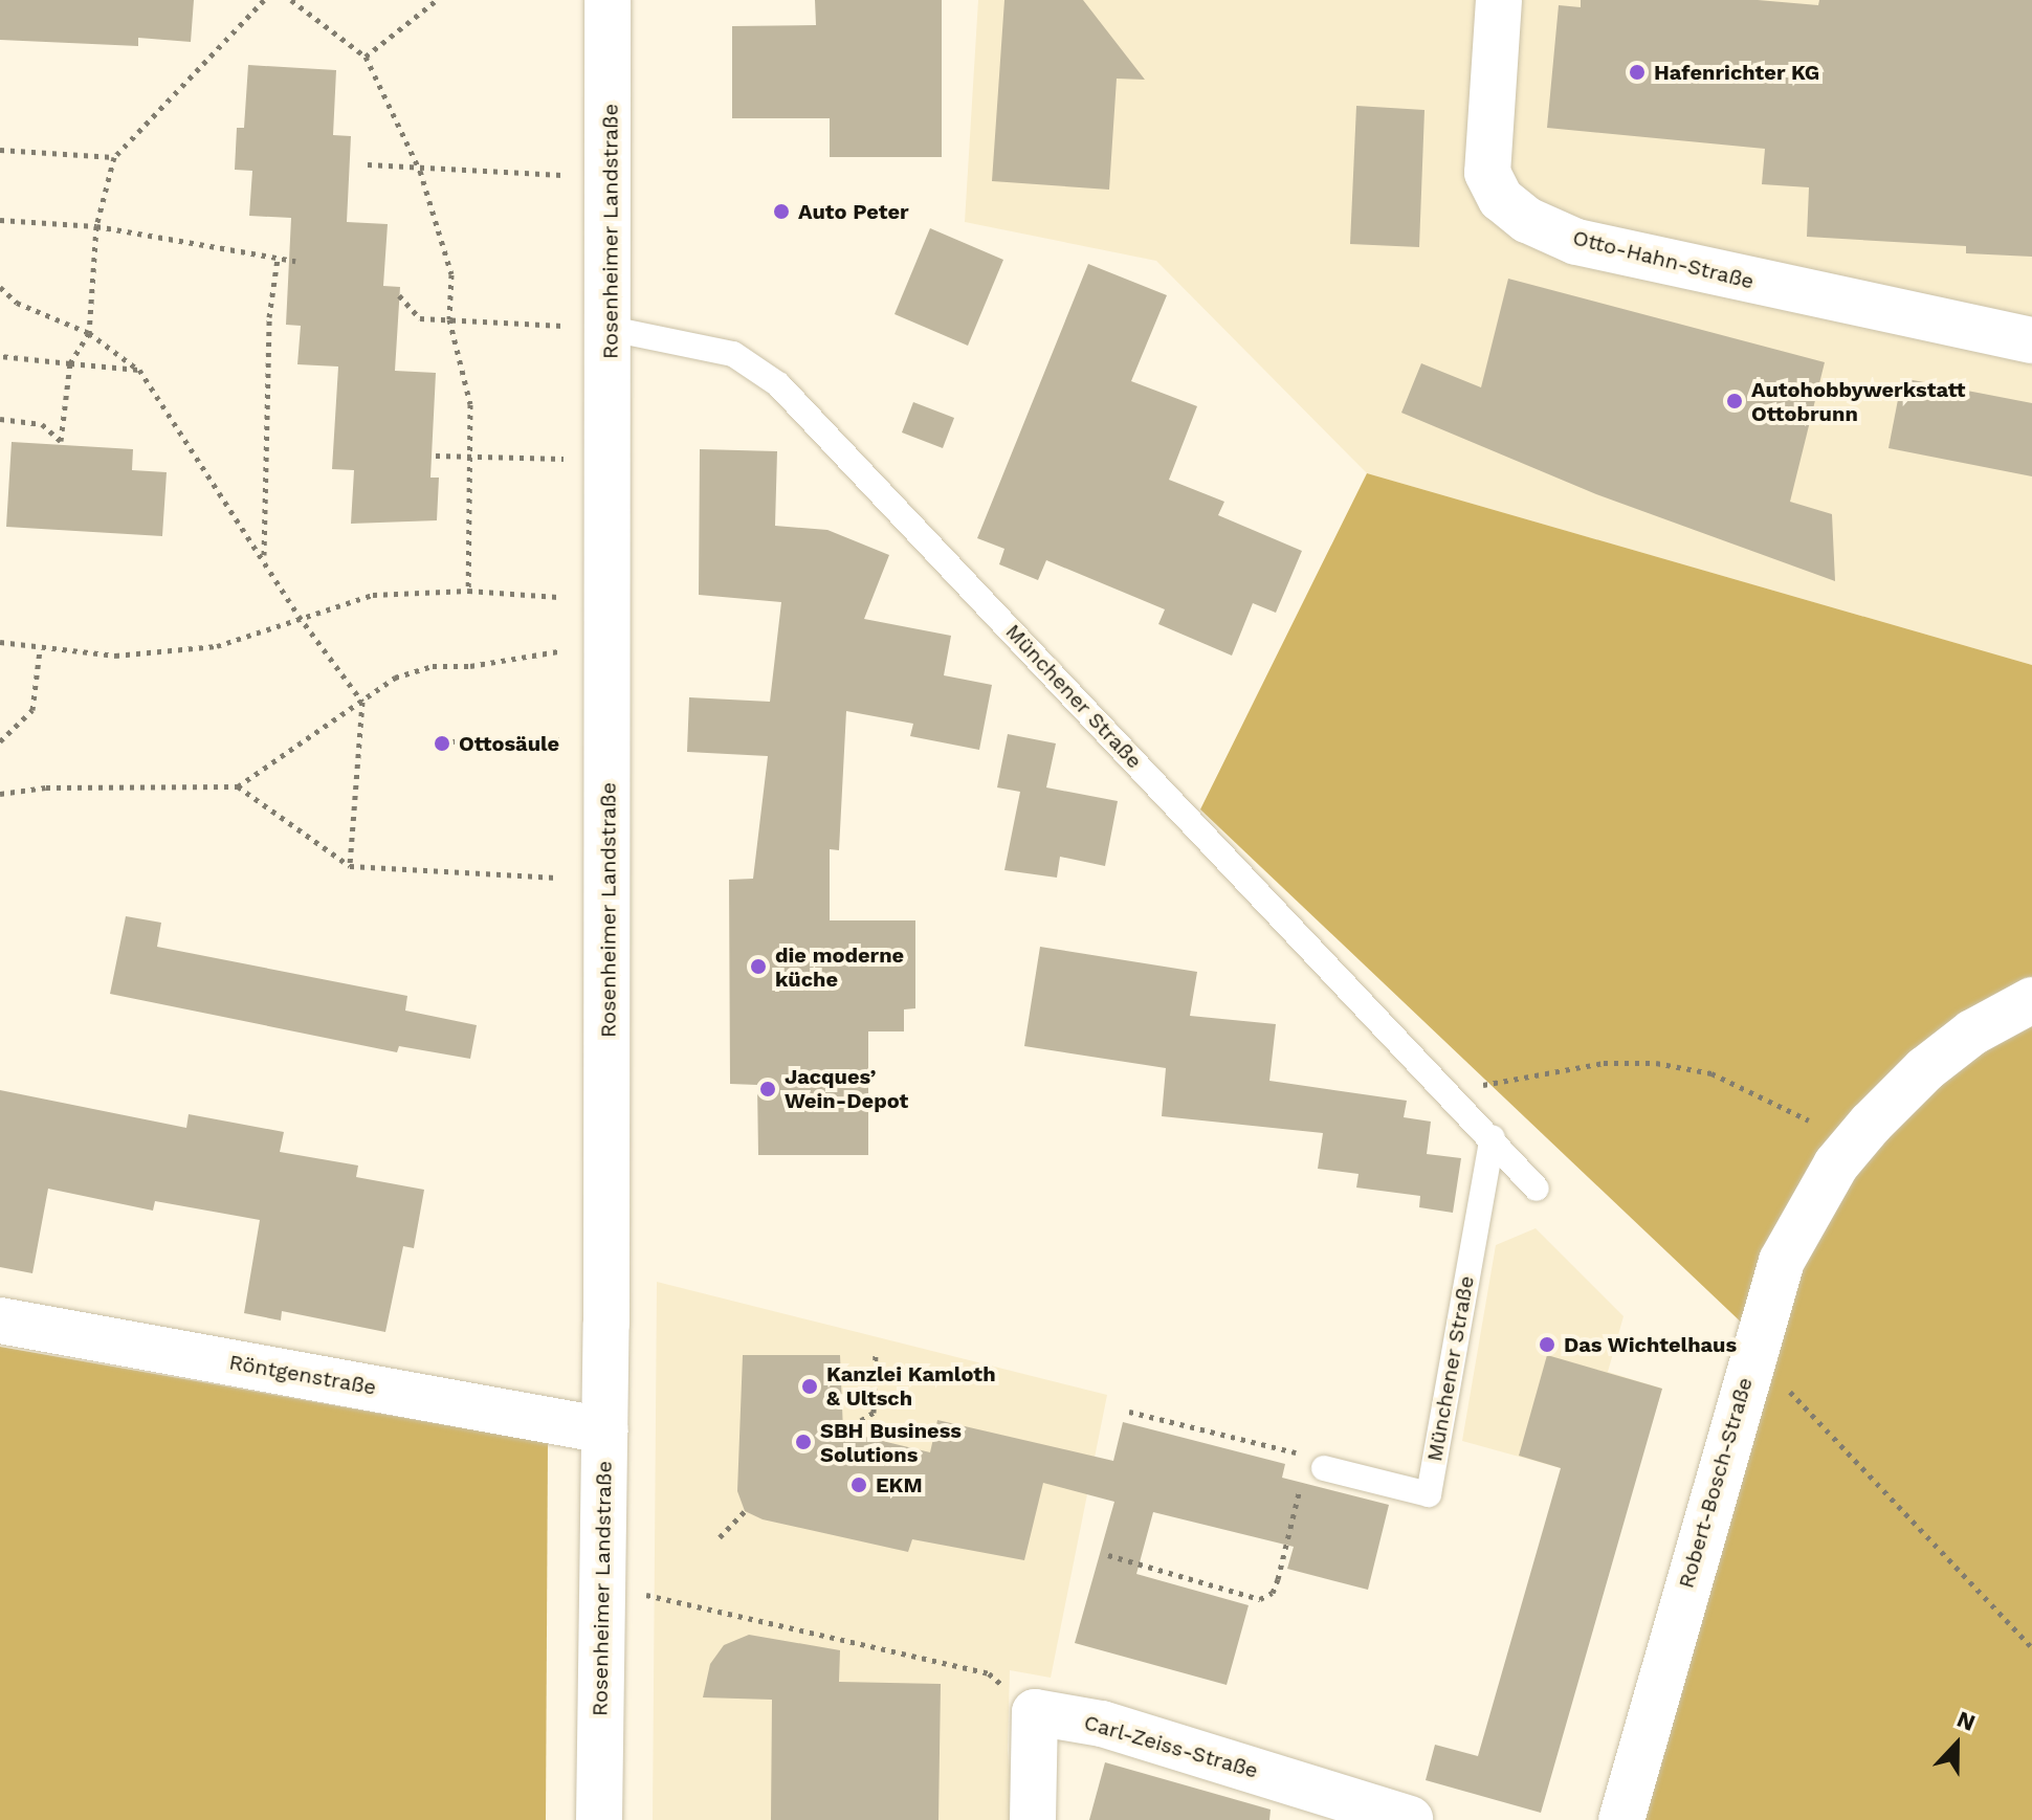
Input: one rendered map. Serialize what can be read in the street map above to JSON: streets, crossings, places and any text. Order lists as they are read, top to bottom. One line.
{"streets":{"street":["Rosenheimer Landstraße","Otto-Hahn-Straße","Röntgenstraße","Robert-Bosch-Straße","Carl-Zeiss-Straße"],"lane":["Münchener Straße"]},"crossings":[["Rosenheimer Landstraße","Münchener Straße"],["Rosenheimer Landstraße","Röntgenstraße"]],"places":["Hafenrichter KG","Auto Peter","Autohobbywerkstatt Ottobrunn","Ottosäule","die moderne küche","Jacques’ Wein-Depot","Das Wichtelhaus","Kanzlei Kamloth & Ultsch","SBH Business Solutions","EKM"],"north":"top"}
